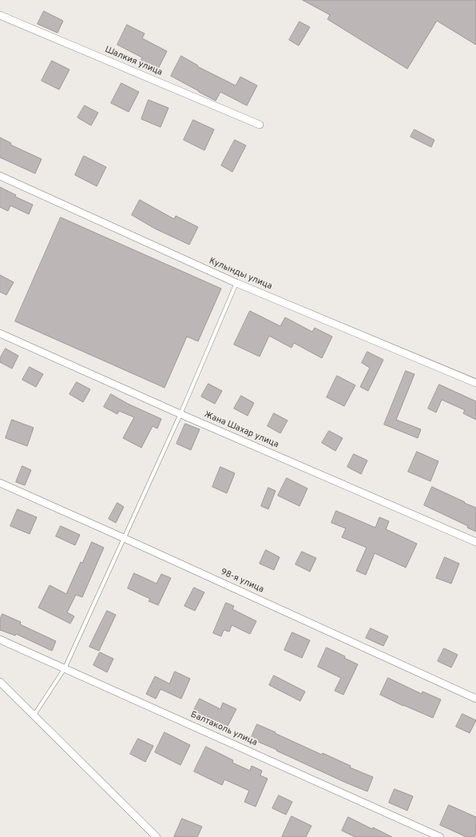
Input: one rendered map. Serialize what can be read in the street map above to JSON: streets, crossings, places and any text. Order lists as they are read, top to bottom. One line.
{"streets":{"street":["Шалкия улица","Кулынды улица","Жана Шахар улица","98-я улица","Балтаколь улица"]}}
